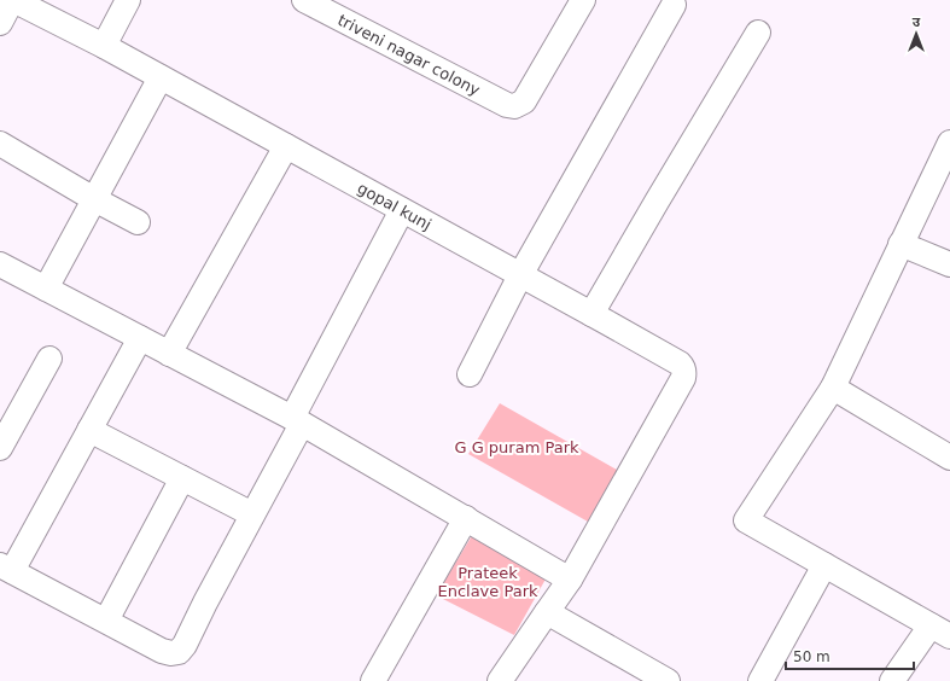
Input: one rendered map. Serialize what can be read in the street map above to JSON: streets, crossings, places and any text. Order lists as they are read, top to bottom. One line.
{"streets":{"street":["triveni nagar colony","gopal kunj"]},"parks":["G G puram Park","Prateek Enclave Park"],"scale_bar":"50 m","north":"top"}
